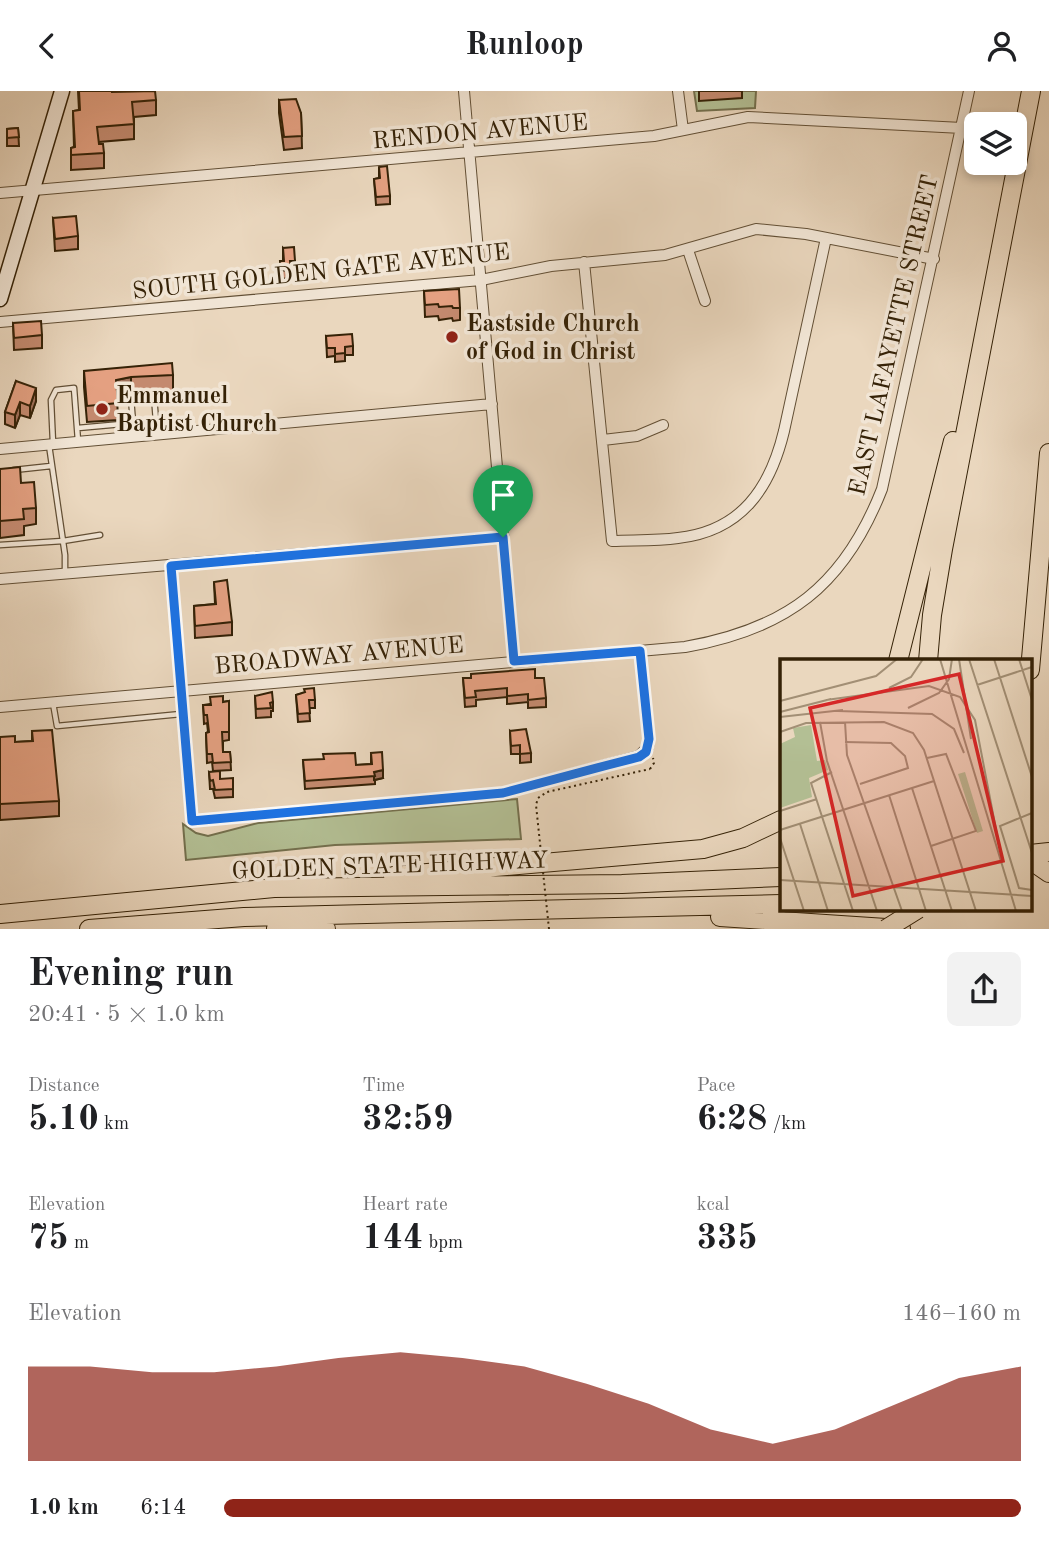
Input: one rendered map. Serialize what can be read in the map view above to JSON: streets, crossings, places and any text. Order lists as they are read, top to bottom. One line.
{"streets":{"highway":["GOLDEN STATE HIGHWAY"],"street":["RENDON AVENUE","SOUTH GOLDEN GATE AVENUE","EAST LAFAYETTE STREET","BROADWAY AVENUE"]},"crossings":[["RENDON AVENUE","EAST LAFAYETTE STREET"],["SOUTH GOLDEN GATE AVENUE","EAST LAFAYETTE STREET"],["EAST LAFAYETTE STREET","BROADWAY AVENUE"]],"places":["Eastside Church of God in Christ","Emmanuel Baptist Church"],"page":{"header":"Runloop","heading":["Evening run","20:41 · 5 × 1.0 km"],"stats":[["Distance","5.10 km"],["Time","32:59"],["Pace","6:28 /km"],["Elevation","75 m"],["Heart rate","144 bpm"],["kcal","335"]],"chart":["Elevation","146–160 m"],"list":[{"name":"1.0 km","note":"6:14"}]}}
